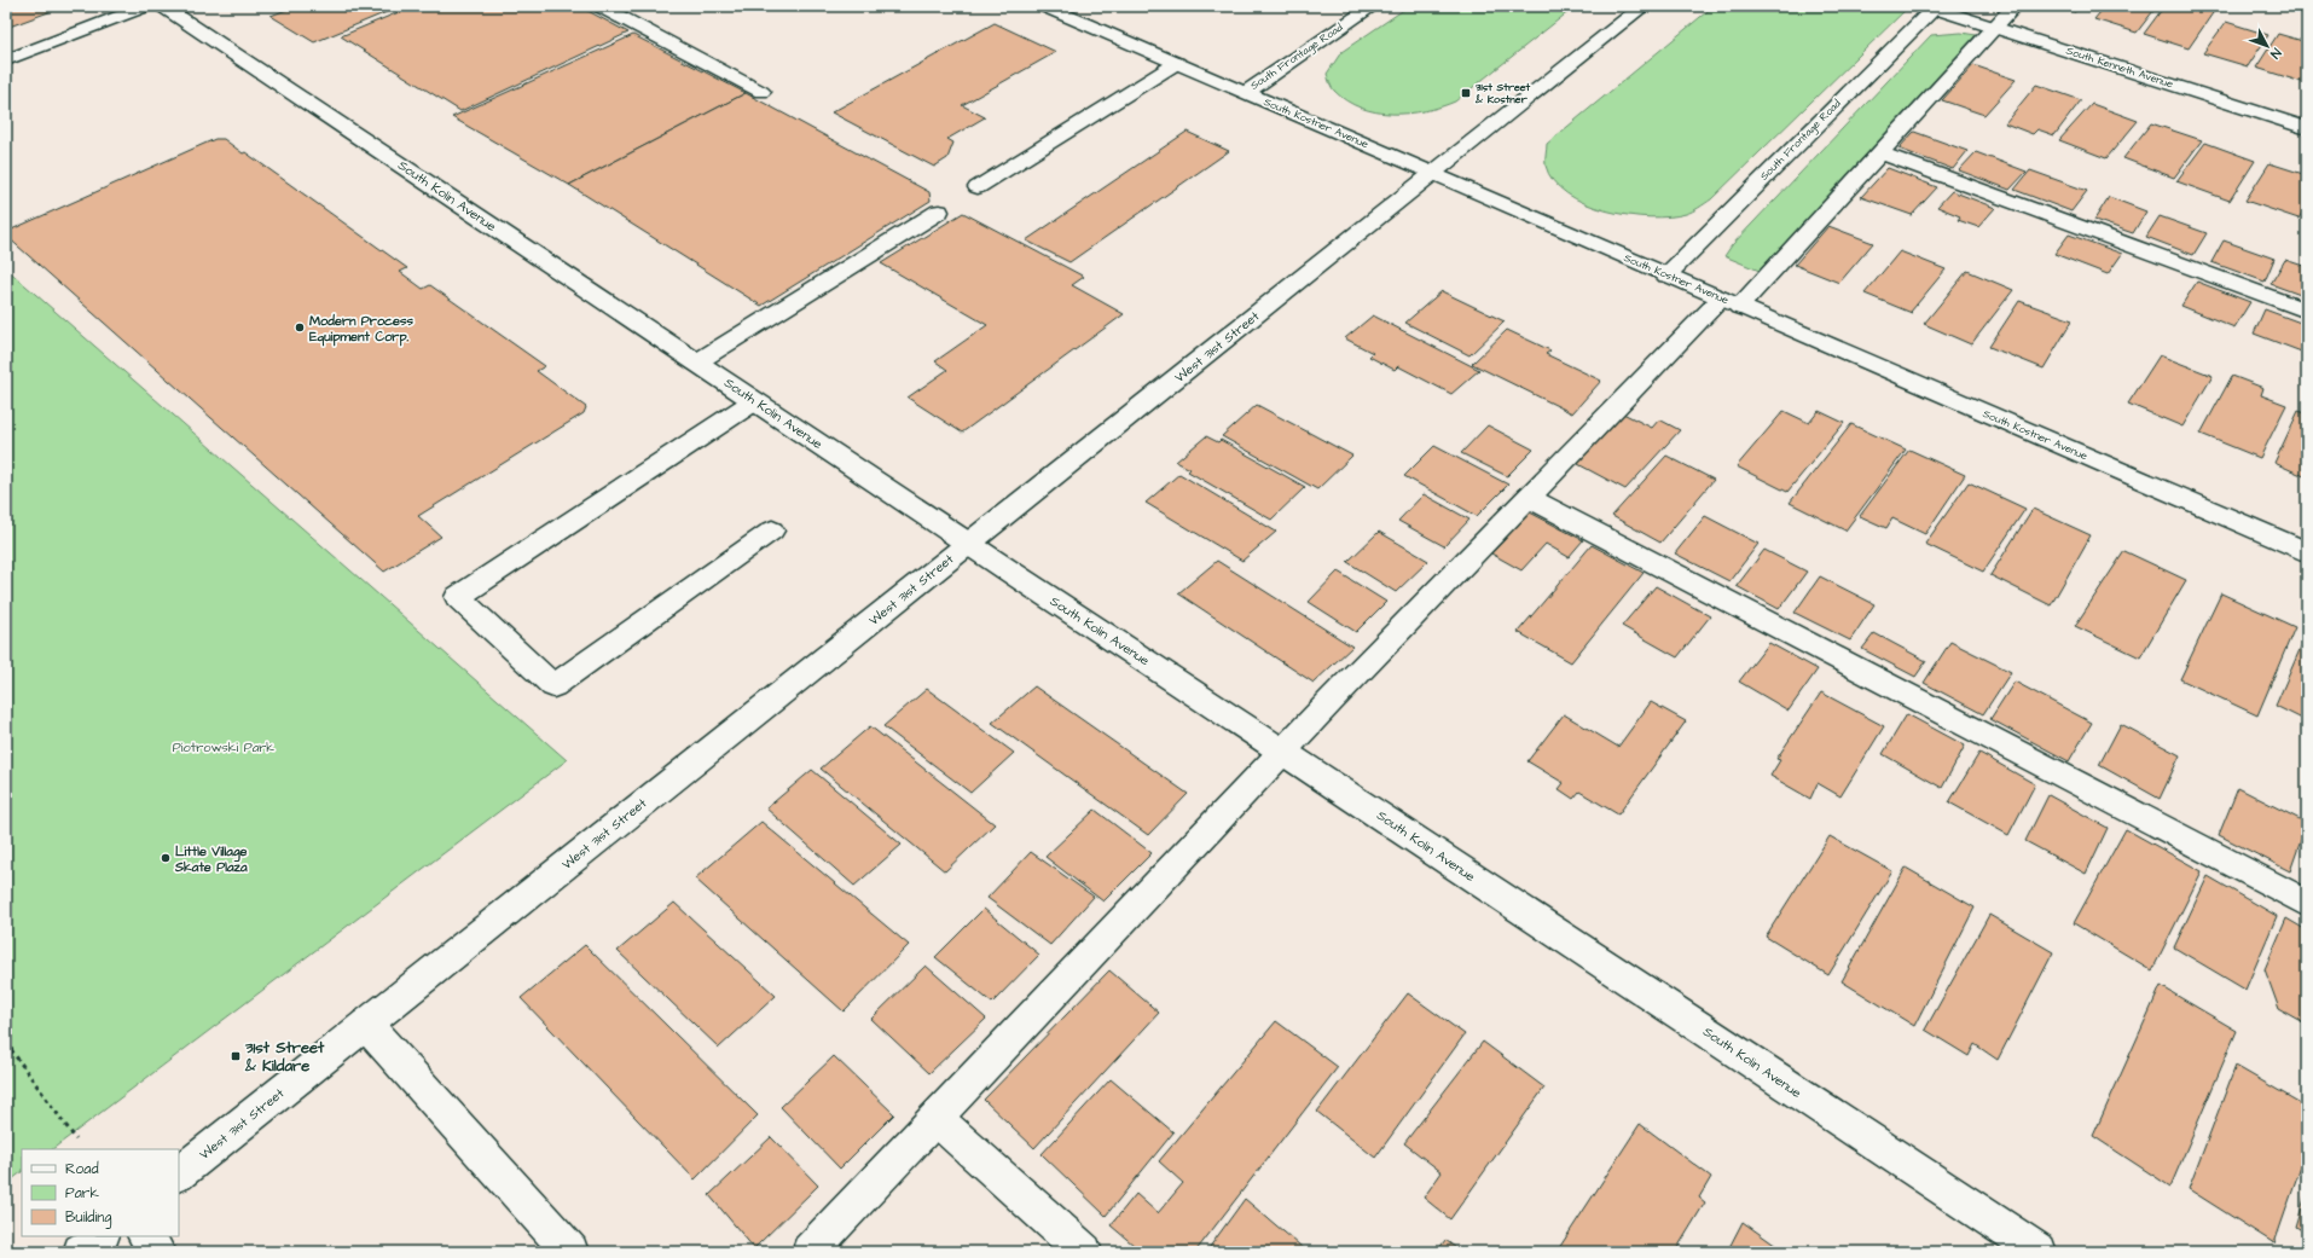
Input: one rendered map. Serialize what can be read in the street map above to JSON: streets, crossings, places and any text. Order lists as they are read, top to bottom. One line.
{"streets":{"street":["South Frontage Road","South Kenneth Avenue","South Kostner Avenue","South Kolin Avenue","West 31st Street"]},"crossings":[["South Frontage Road","South Kenneth Avenue"],["South Frontage Road","South Kostner Avenue"],["South Kostner Avenue","West 31st Street"],["South Kolin Avenue","West 31st Street"]],"parks":["Piotrowski Park"],"places":{"transit":["31st Street & Kostner","31st Street & Kildare"],"other":["Modern Process Equipment Corp.","Little Village Skate Plaza"]},"legend":["Road","Park","Building"],"north":"bottom right"}
